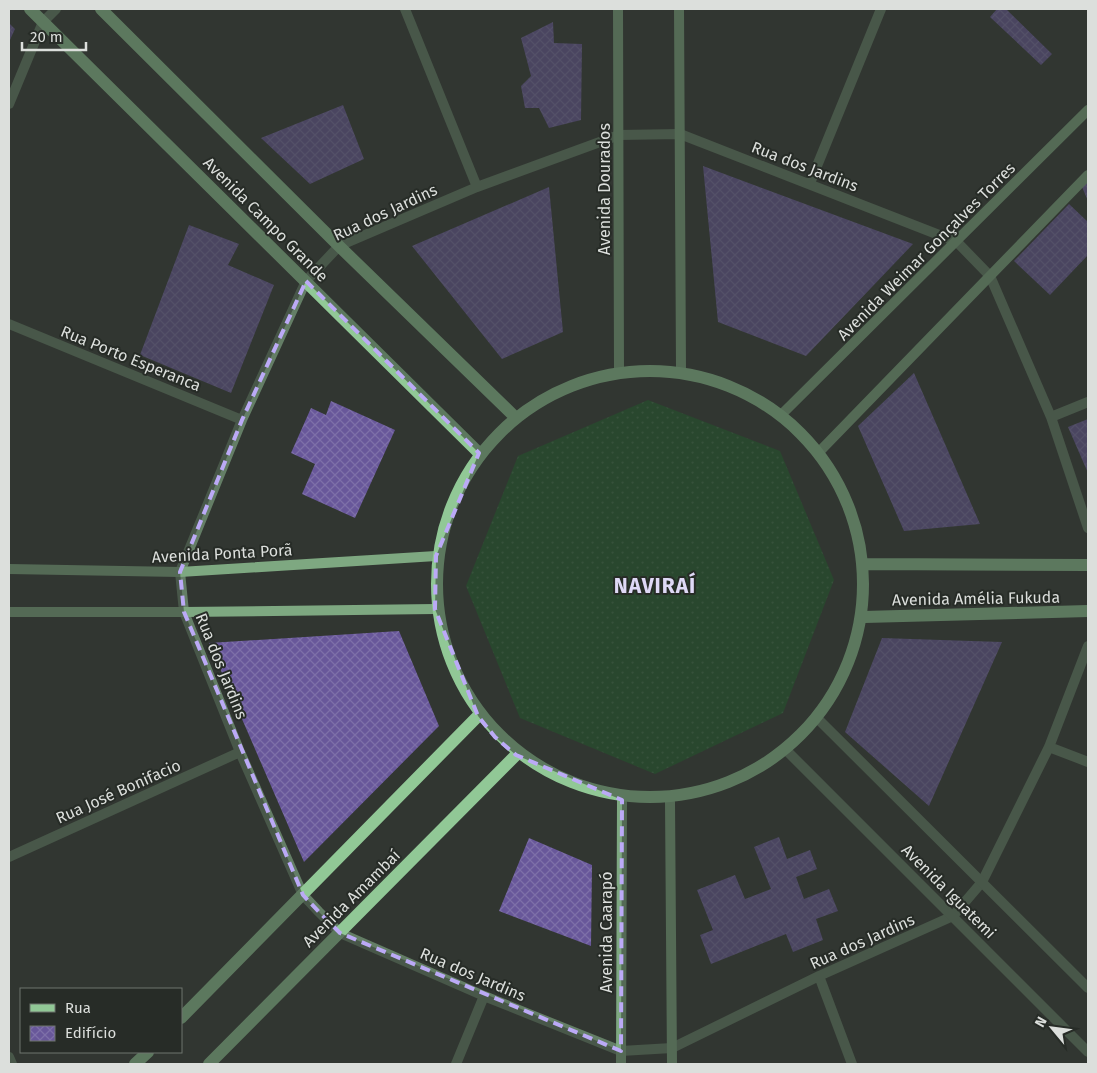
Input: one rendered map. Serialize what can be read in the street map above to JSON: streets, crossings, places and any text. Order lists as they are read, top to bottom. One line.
{"streets":{"main road":["Avenida Dourados","Avenida Campo Grande","Avenida Weimar Gonçalves Torres","Avenida Ponta Porã","Avenida Amélia Fukuda","Avenida Amambaí","Avenida Caarapó"],"street":["Rua dos Jardins","Rua Porto Esperanca","Rua José Bonifacio","Avenida Iguatemi"]},"crossings":[["Rua dos Jardins","Avenida Dourados"],["Rua dos Jardins","Avenida Campo Grande"],["Rua dos Jardins","Avenida Weimar Gonçalves Torres"],["Rua dos Jardins","Rua Porto Esperanca"],["Rua dos Jardins","Avenida Ponta Porã"],["Rua dos Jardins","Rua José Bonifacio"],["Rua dos Jardins","Avenida Iguatemi"],["Rua dos Jardins","Avenida Amambaí"],["Rua dos Jardins","Avenida Caarapó"]],"districts":["NAVIRAÍ"],"legend":["Rua","Edifício"],"scale_bar":"20 m","north":"top left"}
